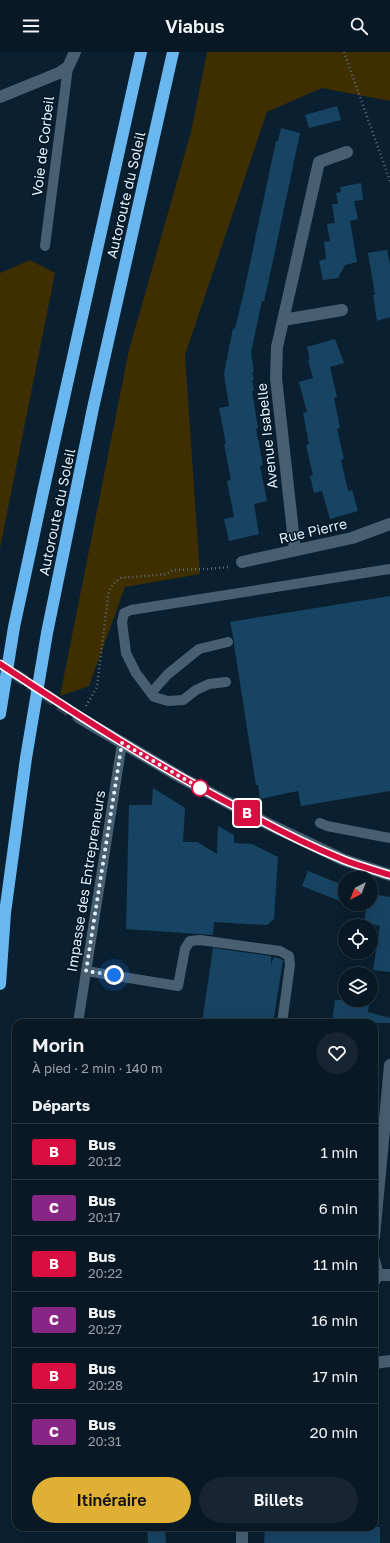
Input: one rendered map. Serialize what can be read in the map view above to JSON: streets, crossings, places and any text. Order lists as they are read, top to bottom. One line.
{"streets":{"highway":["Autoroute du Soleil"],"street":["Voie de Corbeil","Avenue Isabelle","Rue Pierre"],"lane":["Impasse des Entrepreneurs"]},"crossings":[["Avenue Isabelle","Rue Pierre"]],"lines":["bus line B"],"north":"bottom left","page":{"header":"Viabus","on_map":"B","heading":[["Morin","À pied · 2 min · 140 m"],"Départs"],"list":[{"mark":"B","name":"Bus","note":"20:12","value":"1 min"},{"mark":"C","name":"Bus","note":"20:17","value":"6 min"},{"mark":"B","name":"Bus","note":"20:22","value":"11 min"},{"mark":"C","name":"Bus","note":"20:27","value":"16 min"},{"mark":"B","name":"Bus","note":"20:28","value":"17 min"},{"mark":"C","name":"Bus","note":"20:31","value":"20 min"}],"buttons":["Itinéraire","Billets"]}}
